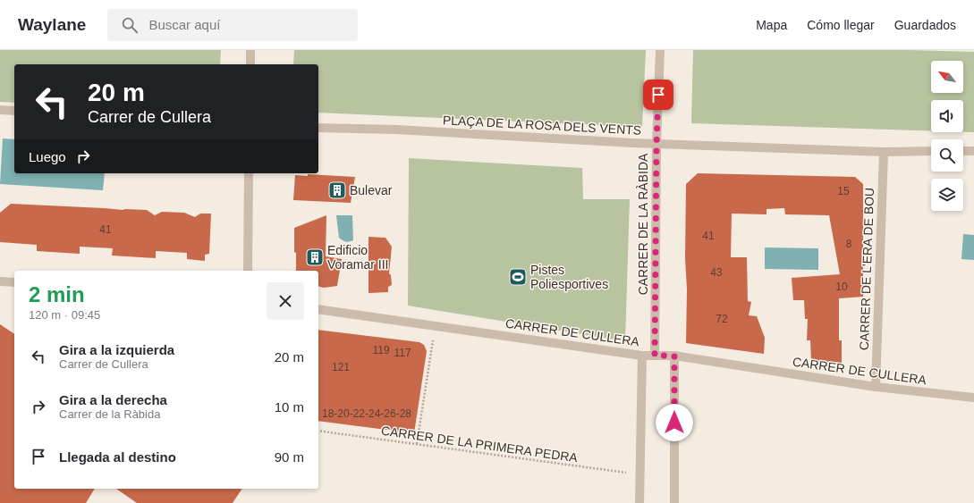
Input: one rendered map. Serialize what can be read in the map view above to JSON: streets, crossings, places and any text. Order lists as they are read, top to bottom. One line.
{"streets":{"street":["PLAÇA DE LA ROSA DELS VENTS","CARRER DE LA RÀBIDA","CARRER DE L'ERA DE BOU","CARRER DE CULLERA"],"path":["CARRER DE LA PRIMERA PEDRA"]},"crossings":[["PLAÇA DE LA ROSA DELS VENTS","CARRER DE LA RÀBIDA"],["PLAÇA DE LA ROSA DELS VENTS","CARRER DE L'ERA DE BOU"],["CARRER DE LA RÀBIDA","CARRER DE CULLERA"],["CARRER DE L'ERA DE BOU","CARRER DE CULLERA"]],"places":{"building":["Bulevar","Edificio Voramar III"],"sports":["Pistes Poliesportives"]},"house_numbers":["15","41","41","8","43","10","72","119","117","121","18-20-22-24-26-28"],"north":"top left","page":{"header":"Waylane","search":"Buscar aquí","nav":["Mapa","Cómo llegar","Guardados"],"turn":["20 m","Carrer de Cullera"],"then":"Luego","heading":["2 min","120 m · 09:45"],"list":[{"name":"Gira a la izquierda","note":"Carrer de Cullera","value":"20 m"},{"name":"Gira a la derecha","note":"Carrer de la Ràbida","value":"10 m"},{"name":"Llegada al destino","value":"90 m"}]}}
